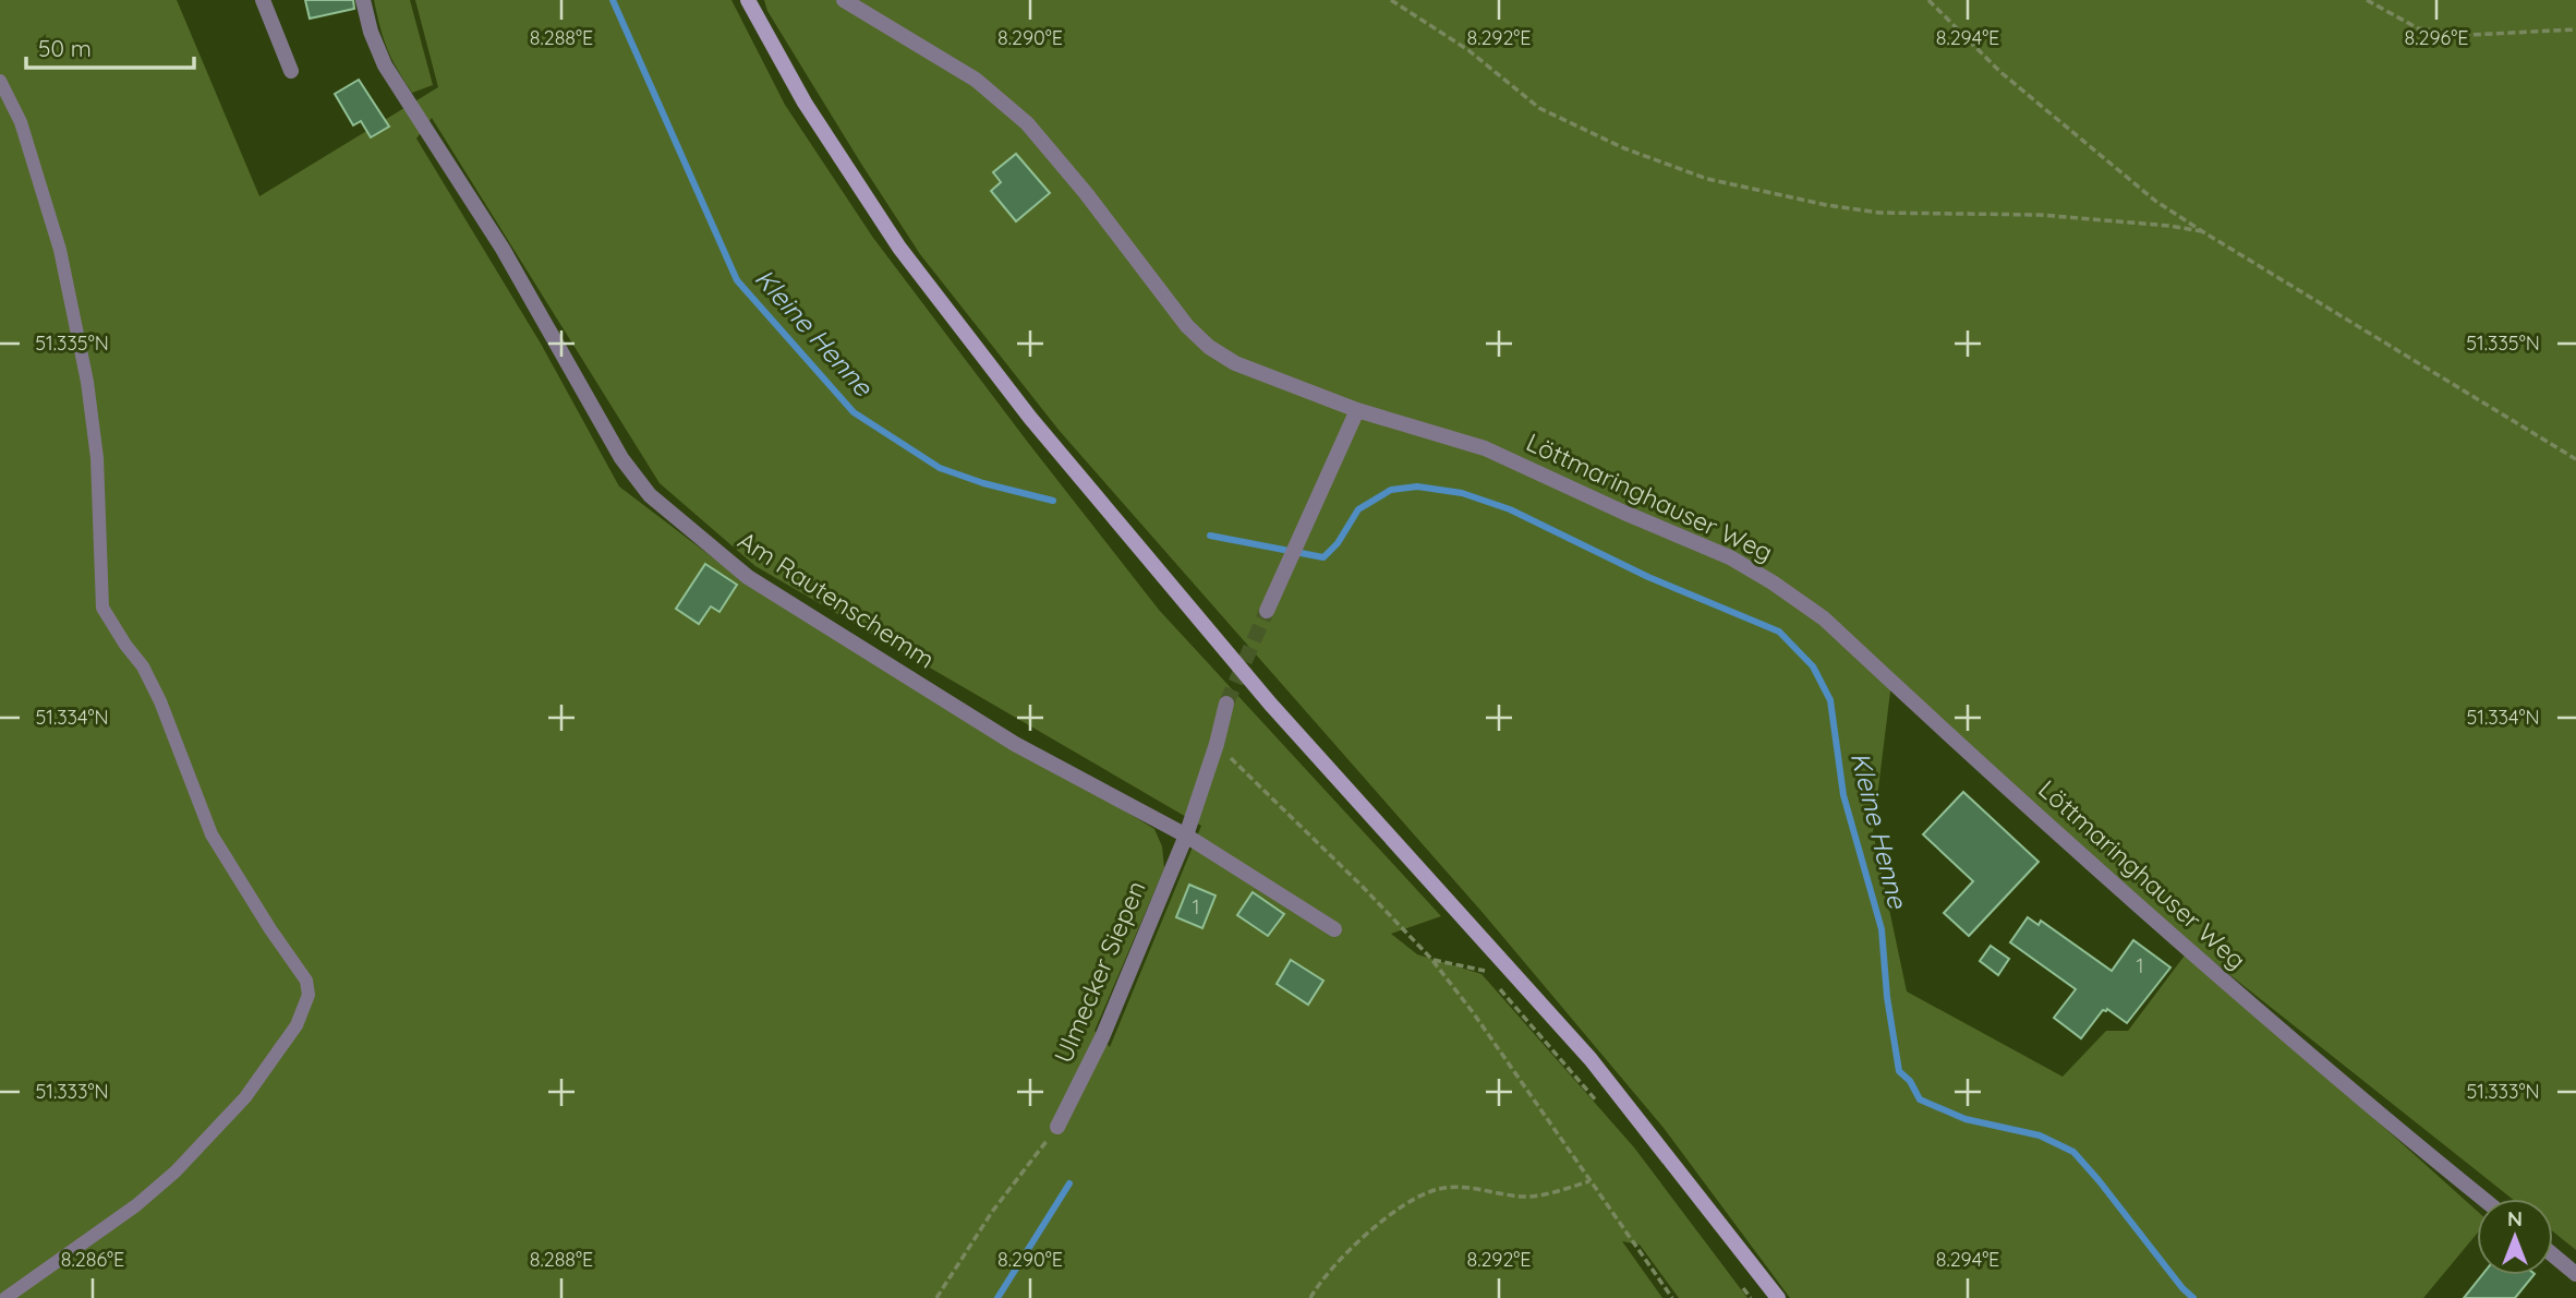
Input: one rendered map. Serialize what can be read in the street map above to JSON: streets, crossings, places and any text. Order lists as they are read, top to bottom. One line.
{"streets":{"street":["Löttmaringhauser Weg","Am Rautenschemm","Ulmecker Siepen"]},"crossings":[["Am Rautenschemm","Ulmecker Siepen"]],"water":["Kleine Henne"],"house_numbers":["1","1"],"scale_bar":"50 m","north":"top","coordinates":["8.288°E","8.290°E","8.292°E","8.294°E","8.296°E","51.335°N","51.334°N","51.333°N","8.286°E"]}
